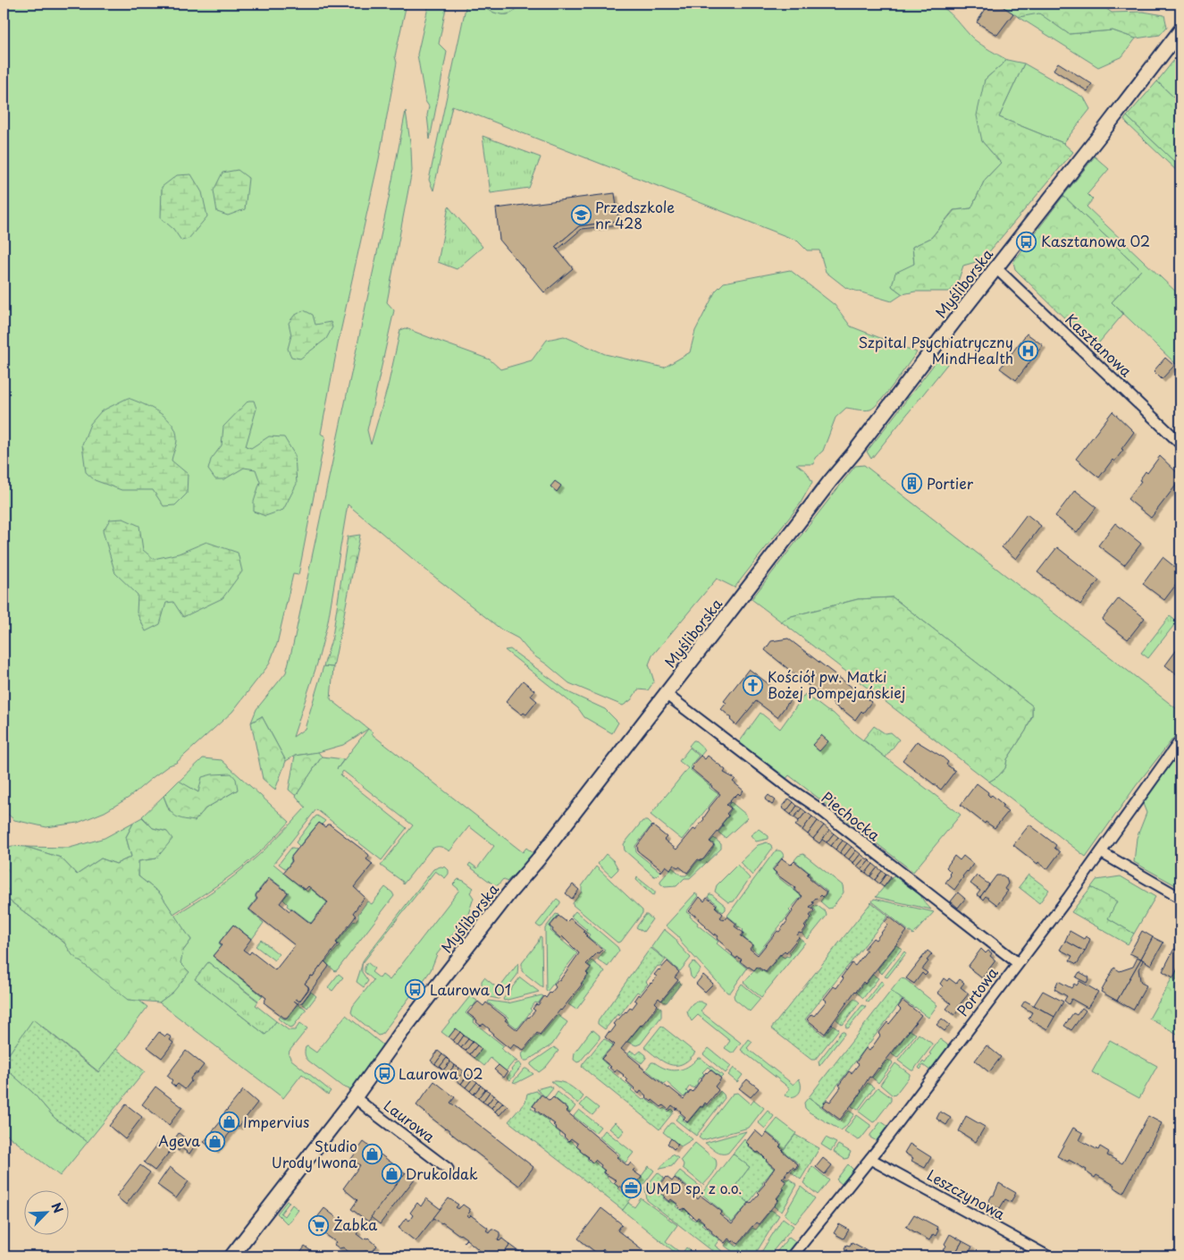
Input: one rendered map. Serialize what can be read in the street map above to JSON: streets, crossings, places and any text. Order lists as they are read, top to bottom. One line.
{"streets":{"street":["Myśliborska","Kasztanowa","Piechocka","Portowa","Laurowa","Leszczynowa"]},"crossings":[["Myśliborska","Kasztanowa"],["Myśliborska","Piechocka"],["Myśliborska","Laurowa"],["Piechocka","Portowa"],["Portowa","Leszczynowa"]],"places":{"school or university":["Przedszkole nr 428"],"bus stop":["Kasztanowa 02","Laurowa 01","Laurowa 02"],"hospital":["Szpital Psychiatryczny MindHealth"],"building":["Portier"],"church":["Kościół pw. Matki Bożej Pompejańskiej"],"shop":["Impervius","Ageva","Studio Urody Iwona","Drukoldak"],"office":["UMD sp. z o.o."],"supermarket":["Żabka"]},"north":"top right"}
